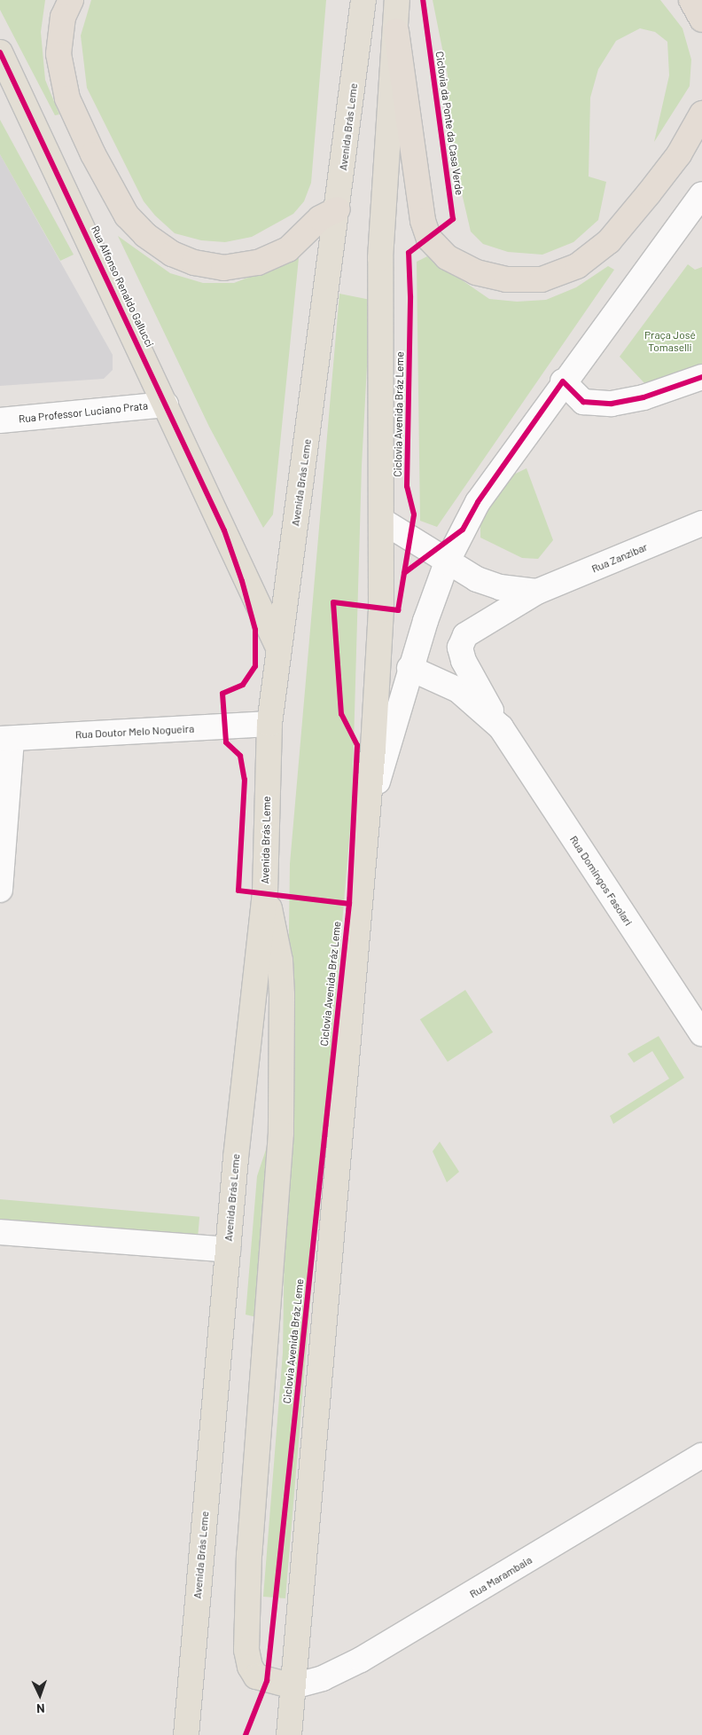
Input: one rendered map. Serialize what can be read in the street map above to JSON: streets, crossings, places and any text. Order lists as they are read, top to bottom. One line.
{"streets":{"main road":["Avenida Brás Leme","Rua Alfonso Renaldo Gallucci"],"street":["Rua Professor Luciano Prata","Rua Zanzibar","Rua Doutor Melo Nogueira","Rua Domingos Fasolari","Rua Marambaia"],"cycle path":["Ciclovia da Ponte da Casa Verde"]},"crossings":[["Avenida Brás Leme","Rua Alfonso Renaldo Gallucci"],["Avenida Brás Leme","Rua Doutor Melo Nogueira"],["Rua Alfonso Renaldo Gallucci","Rua Professor Luciano Prata"],["Rua Zanzibar","Rua Domingos Fasolari"]],"parks":["Praça José Tomaselli"],"north":"bottom"}
